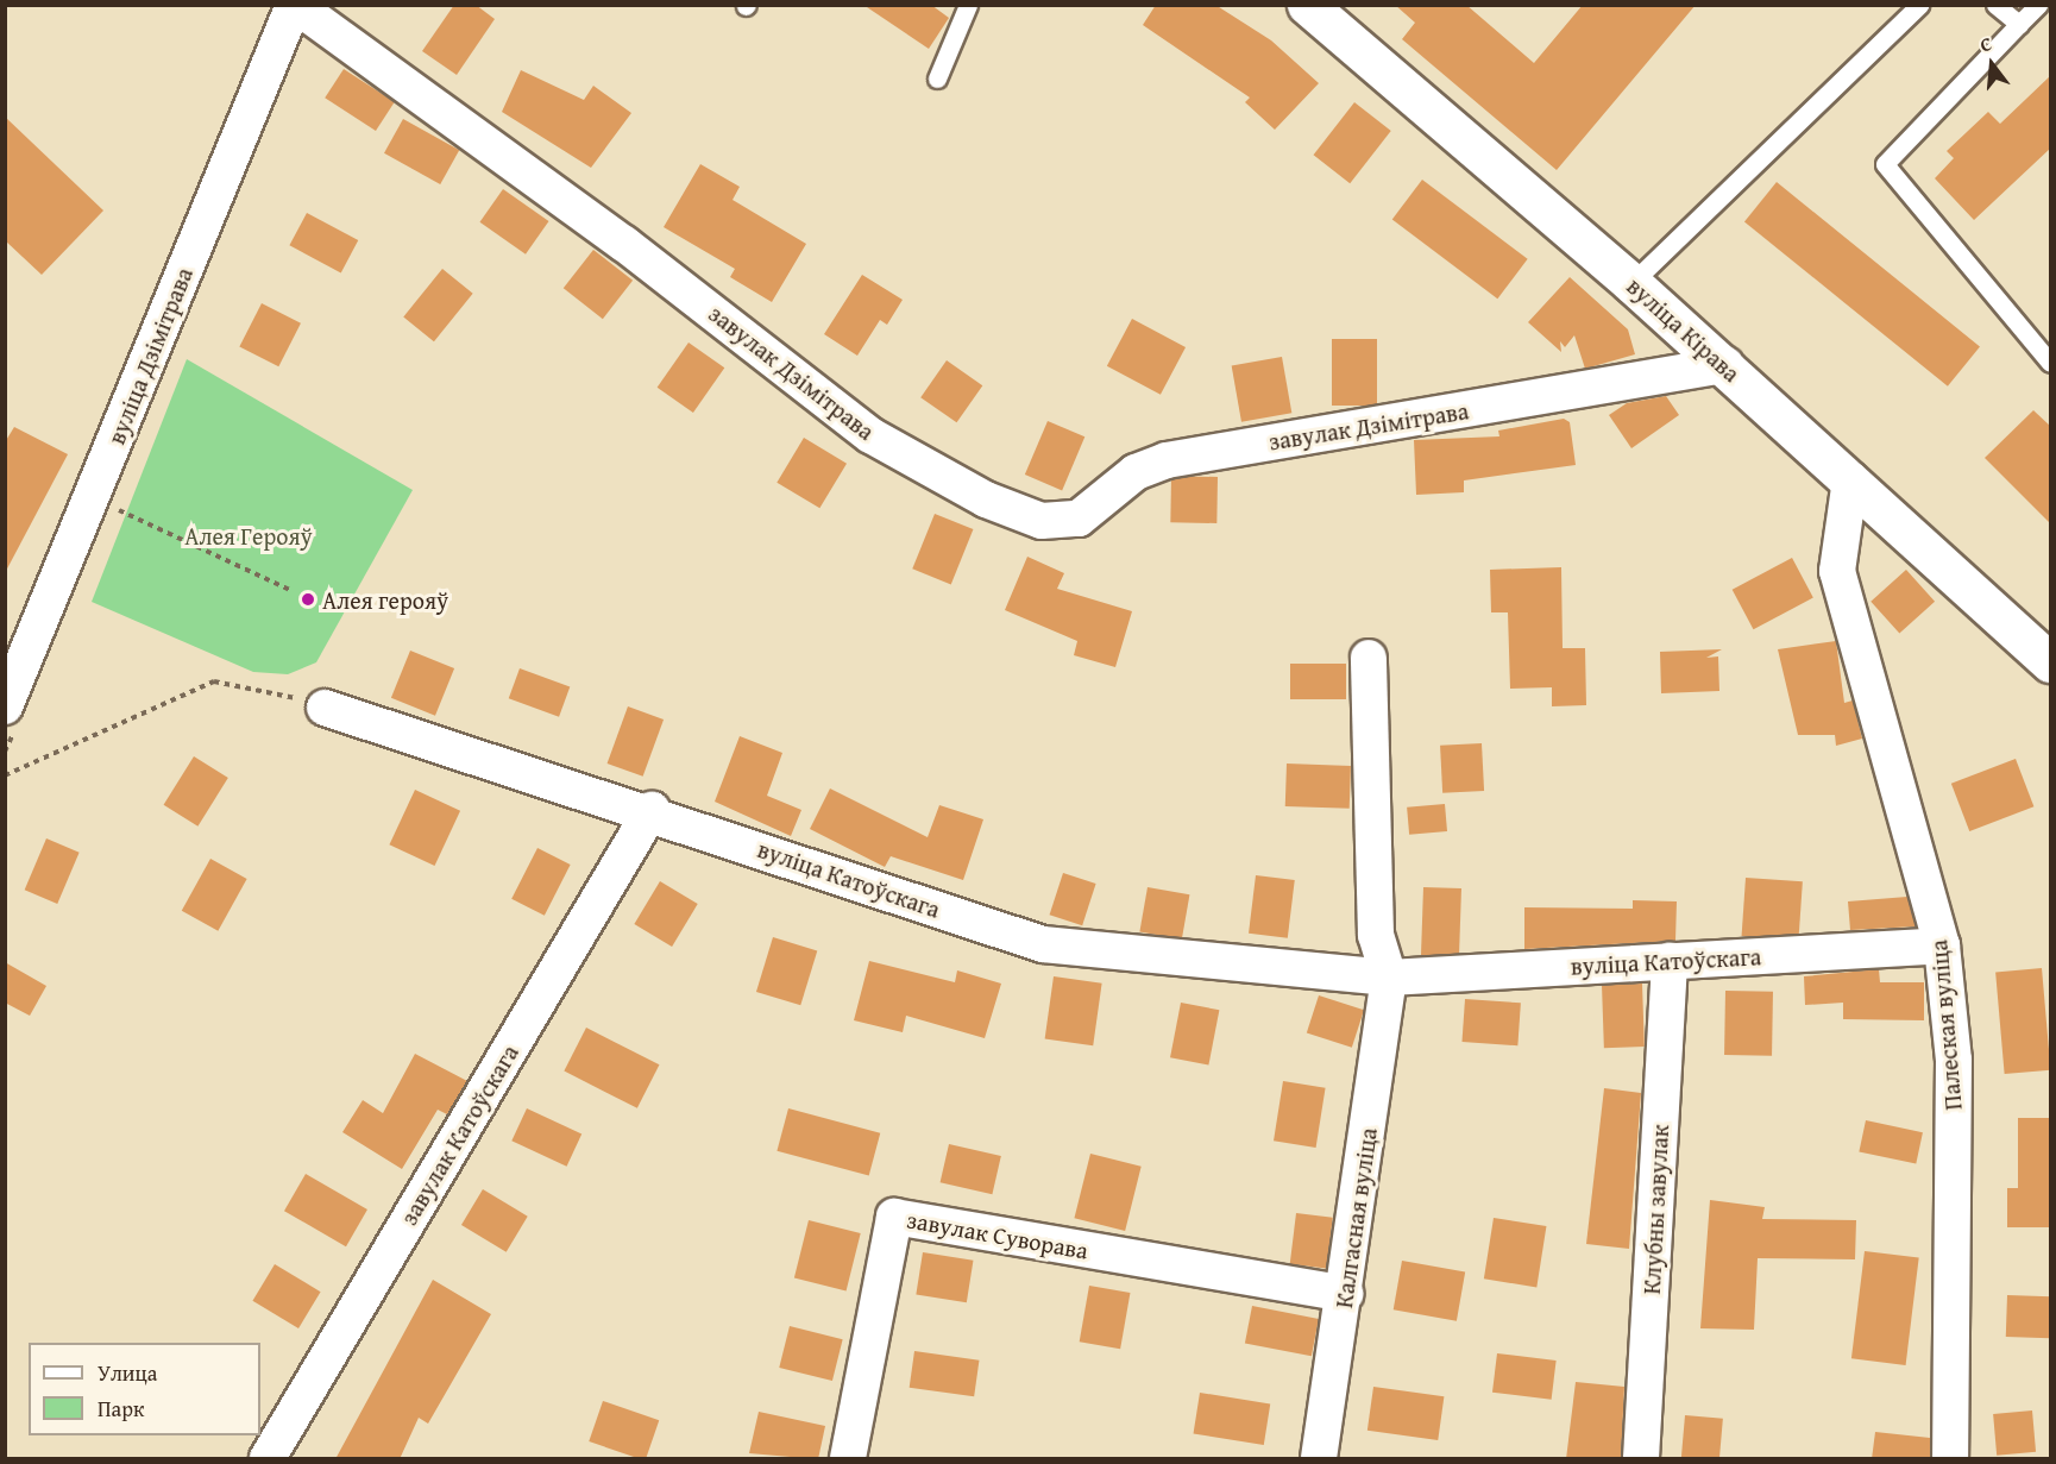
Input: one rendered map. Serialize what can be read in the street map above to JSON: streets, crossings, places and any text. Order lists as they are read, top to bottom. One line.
{"streets":{"main road":["вуліца Кірава"],"street":["вуліца Дзімітрава","завулак Дзімітрава","вуліца Катоўскага","Палеская вуліца","завулак Катоўскага","Клубны завулак","Калгасная вуліца","завулак Суворава"]},"crossings":[["вуліца Кірава","завулак Дзімітрава"],["вуліца Кірава","Палеская вуліца"],["вуліца Дзімітрава","завулак Дзімітрава"],["вуліца Катоўскага","Палеская вуліца"],["вуліца Катоўскага","завулак Катоўскага"],["вуліца Катоўскага","Клубны завулак"],["вуліца Катоўскага","Калгасная вуліца"],["Калгасная вуліца","завулак Суворава"]],"parks":["Алея Герояў"],"places":["Алея герояў"],"legend":["Улица","Парк"],"north":"top"}
